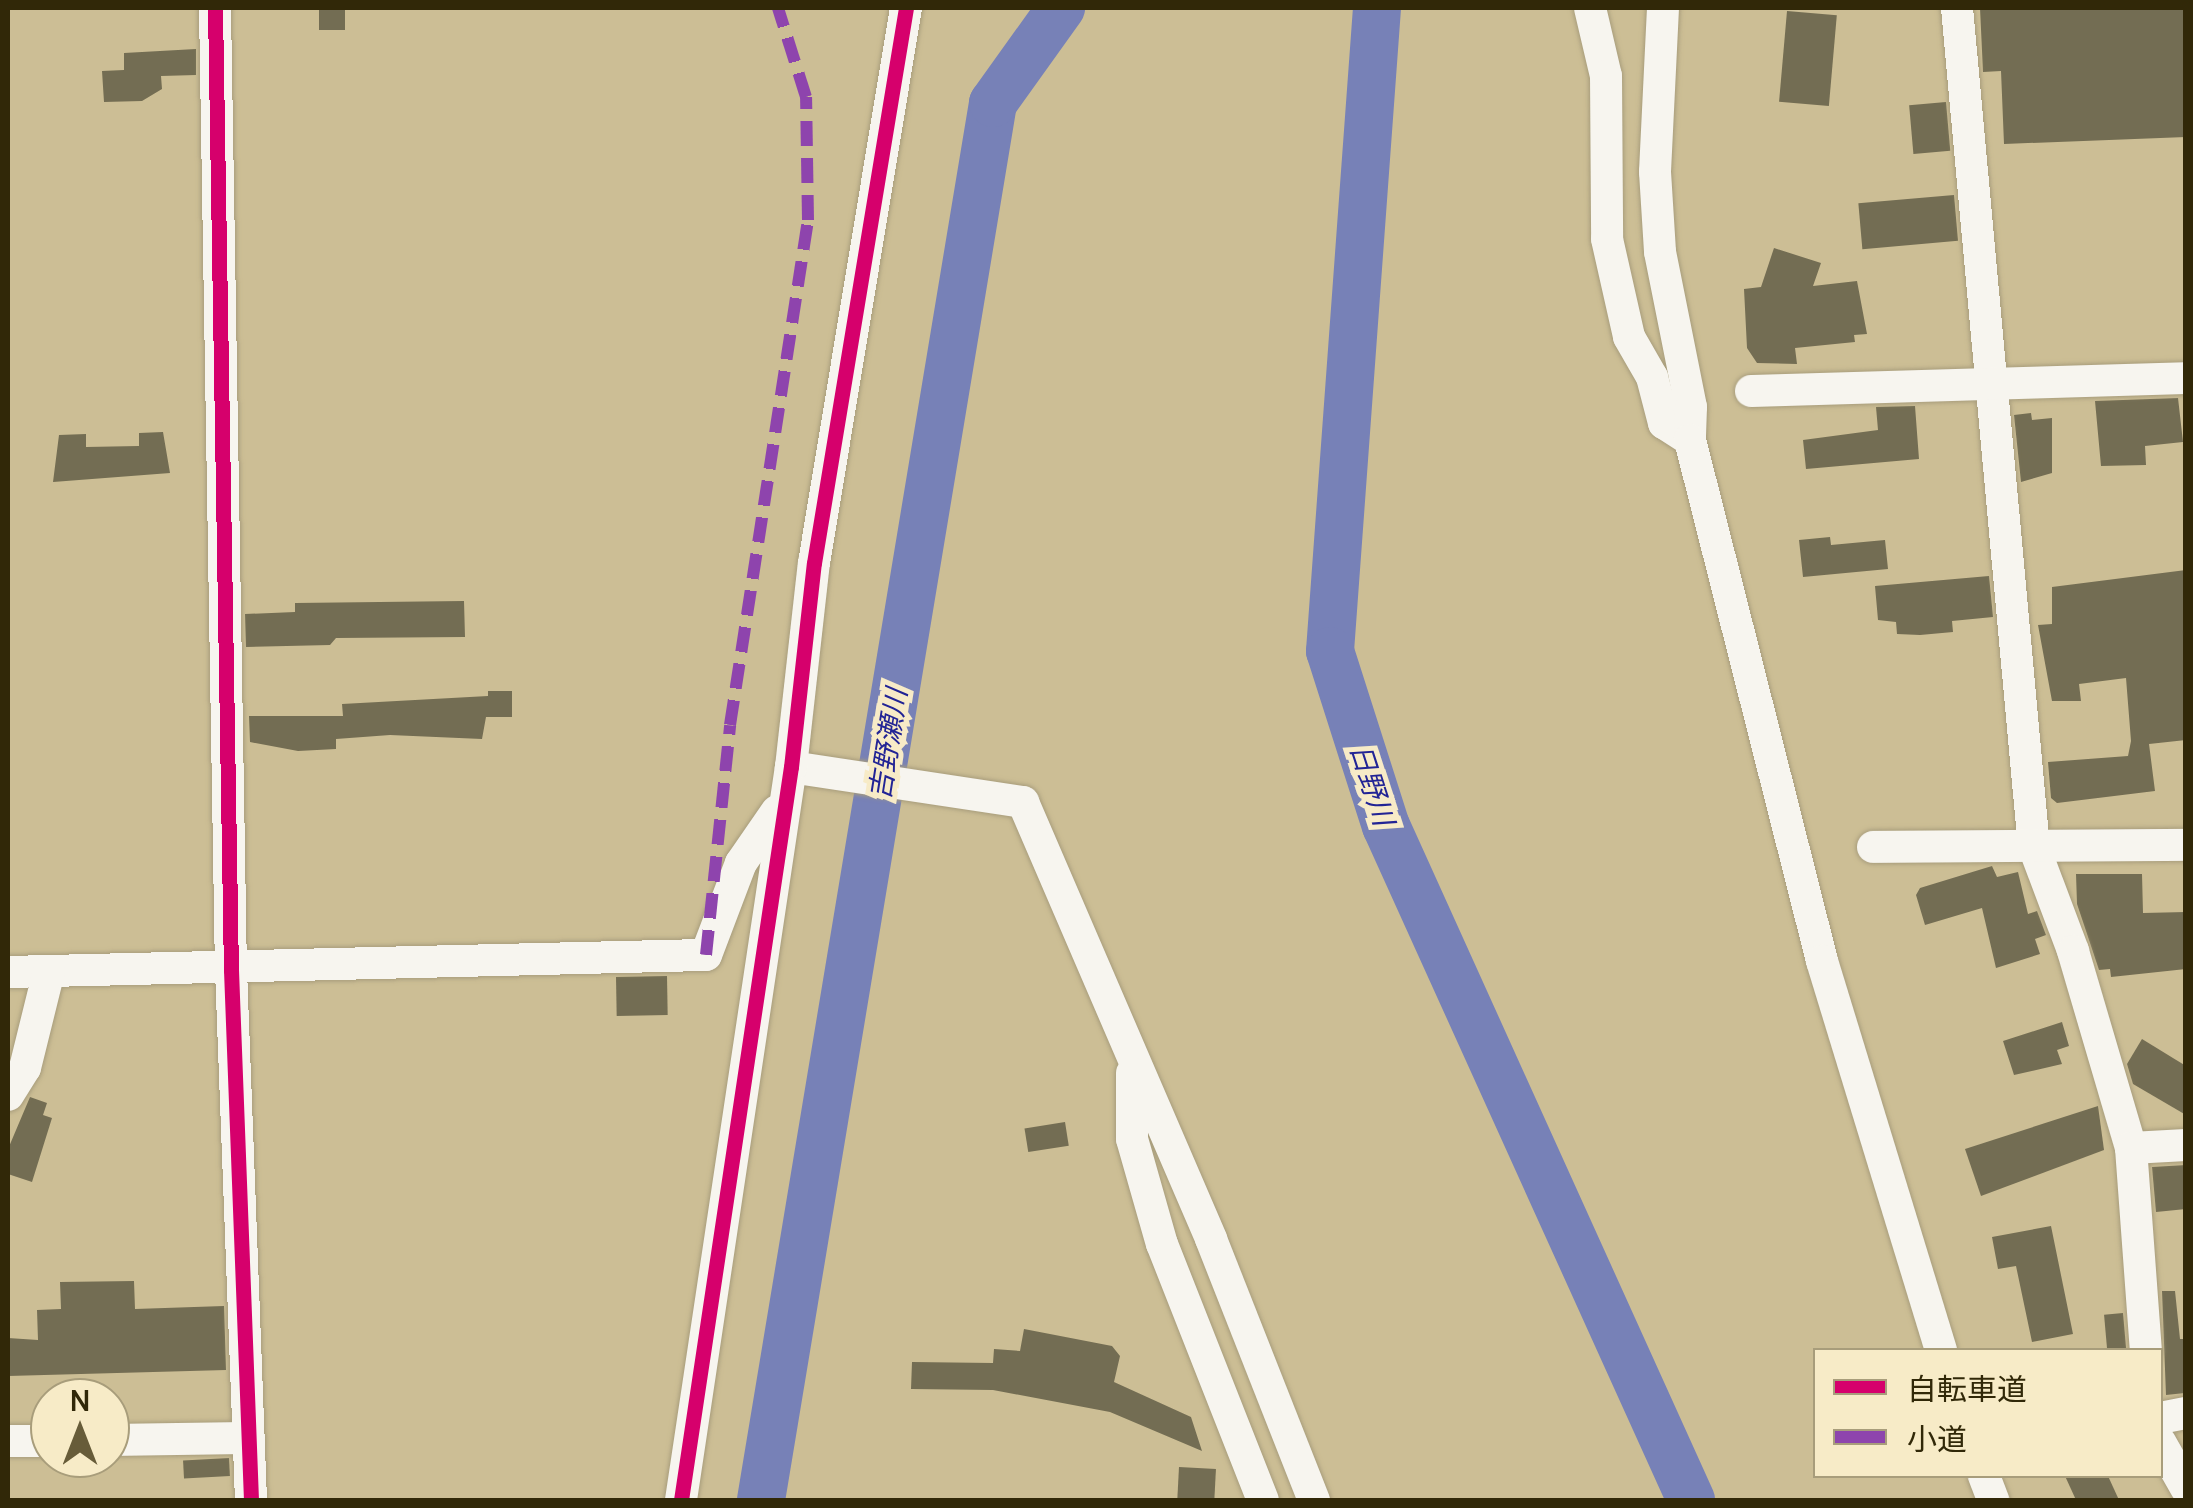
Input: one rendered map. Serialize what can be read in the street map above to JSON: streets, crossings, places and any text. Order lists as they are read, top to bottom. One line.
{"water":["吉野瀬川","日野川"],"legend":["自転車道","小道"],"north":"top"}
